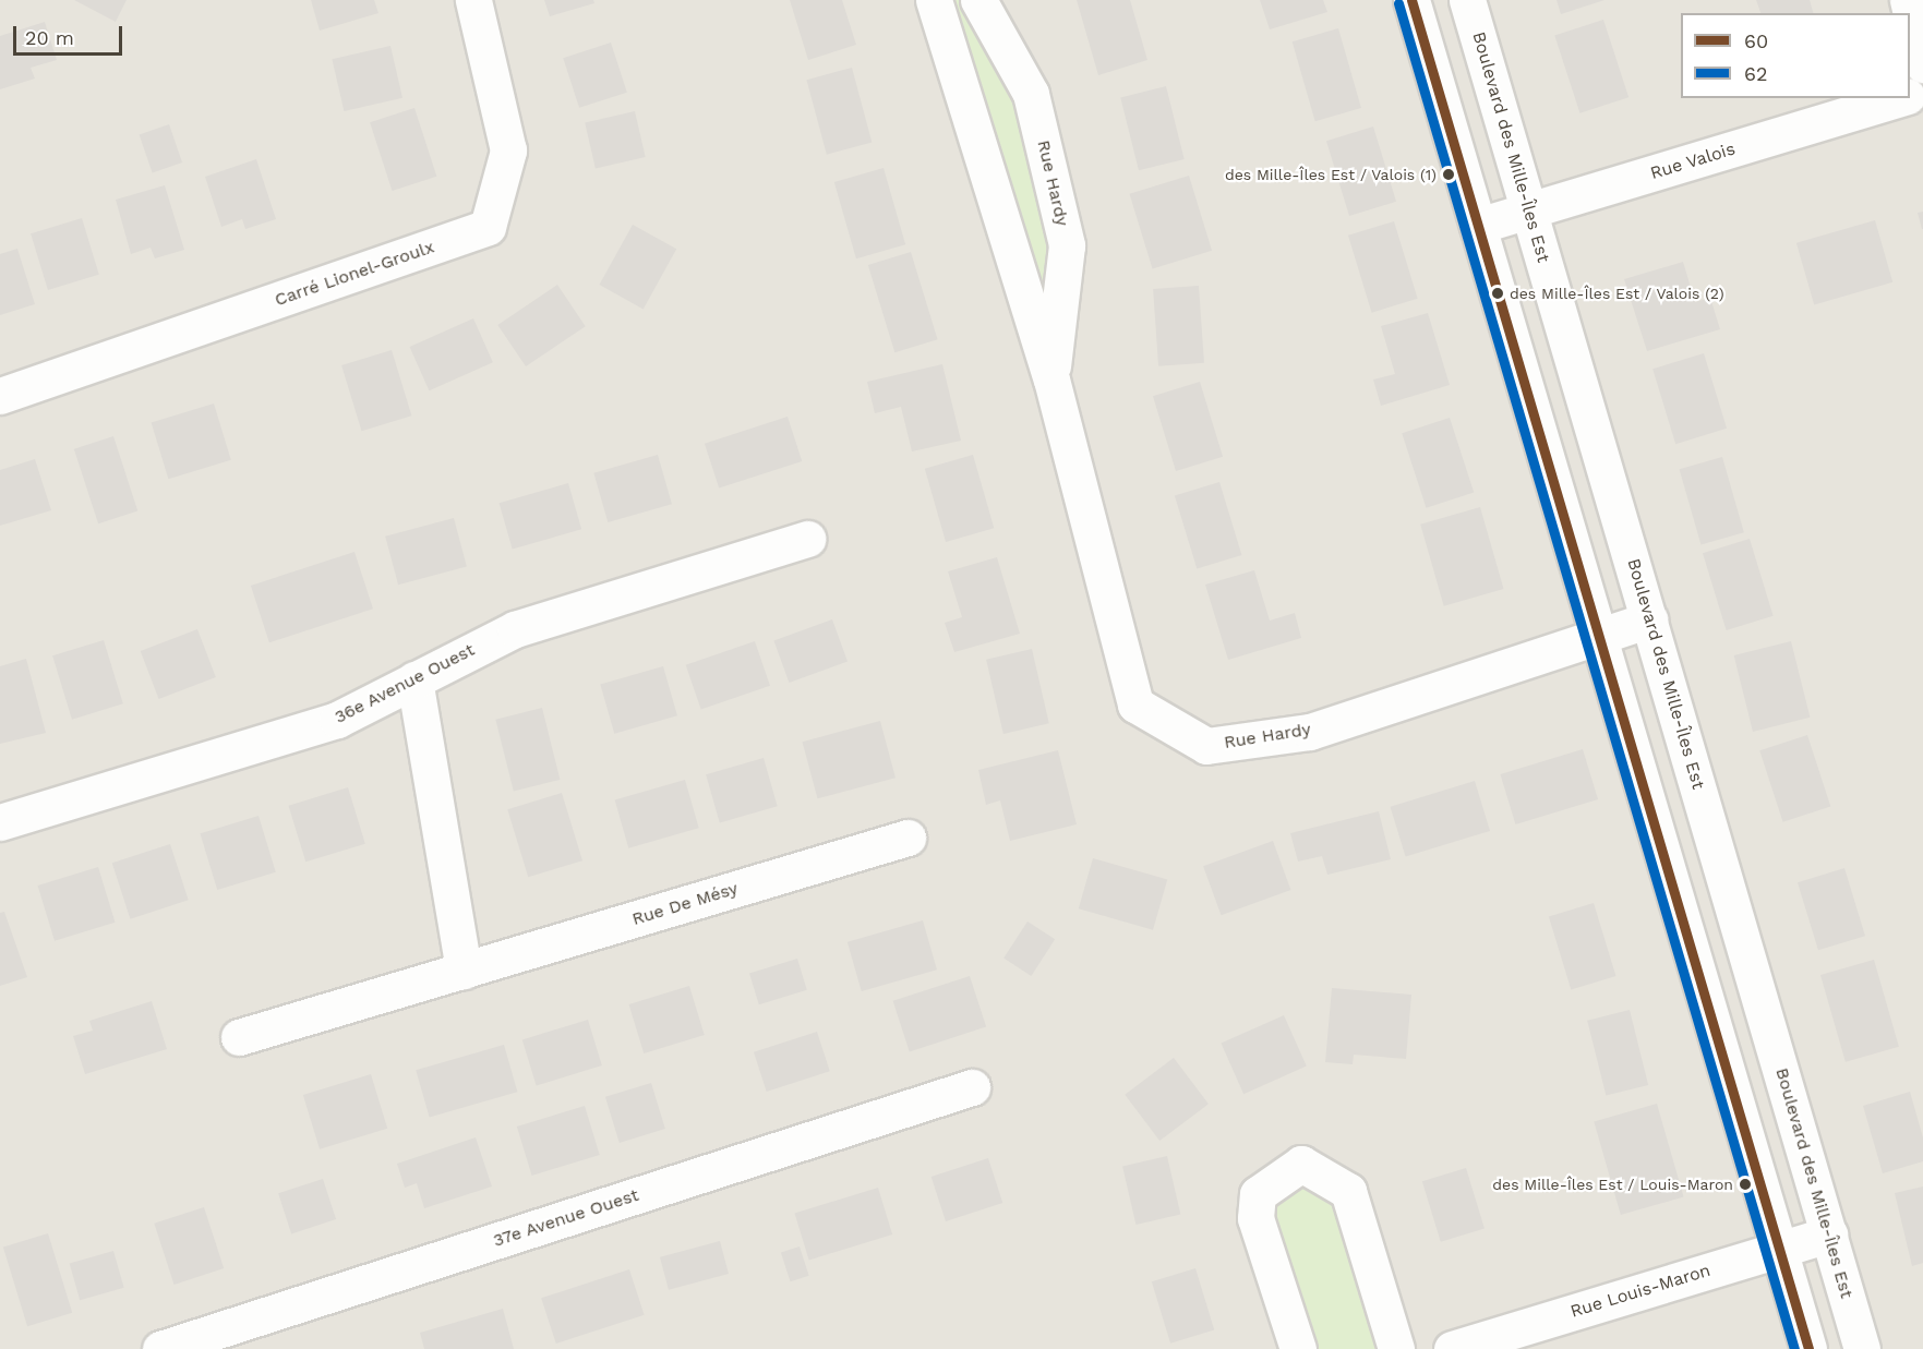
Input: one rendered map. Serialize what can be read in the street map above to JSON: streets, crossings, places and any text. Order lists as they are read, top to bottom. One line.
{"streets":{"street":["Boulevard des Mille-Îles Est","Rue Valois","Rue Hardy","Carré Lionel-Groulx","36e Avenue Ouest","Rue De Mésy","37e Avenue Ouest","Rue Louis-Maron"]},"crossings":[["Boulevard des Mille-Îles Est","Rue Valois"],["Boulevard des Mille-Îles Est","Rue Hardy"],["Boulevard des Mille-Îles Est","Rue Louis-Maron"]],"places":["des Mille-Îles Est / Valois (1)","des Mille-Îles Est / Valois (2)","des Mille-Îles Est / Louis-Maron"],"lines":["transit line 60","transit line 62"],"legend":["60","62"],"scale_bar":"20 m"}
